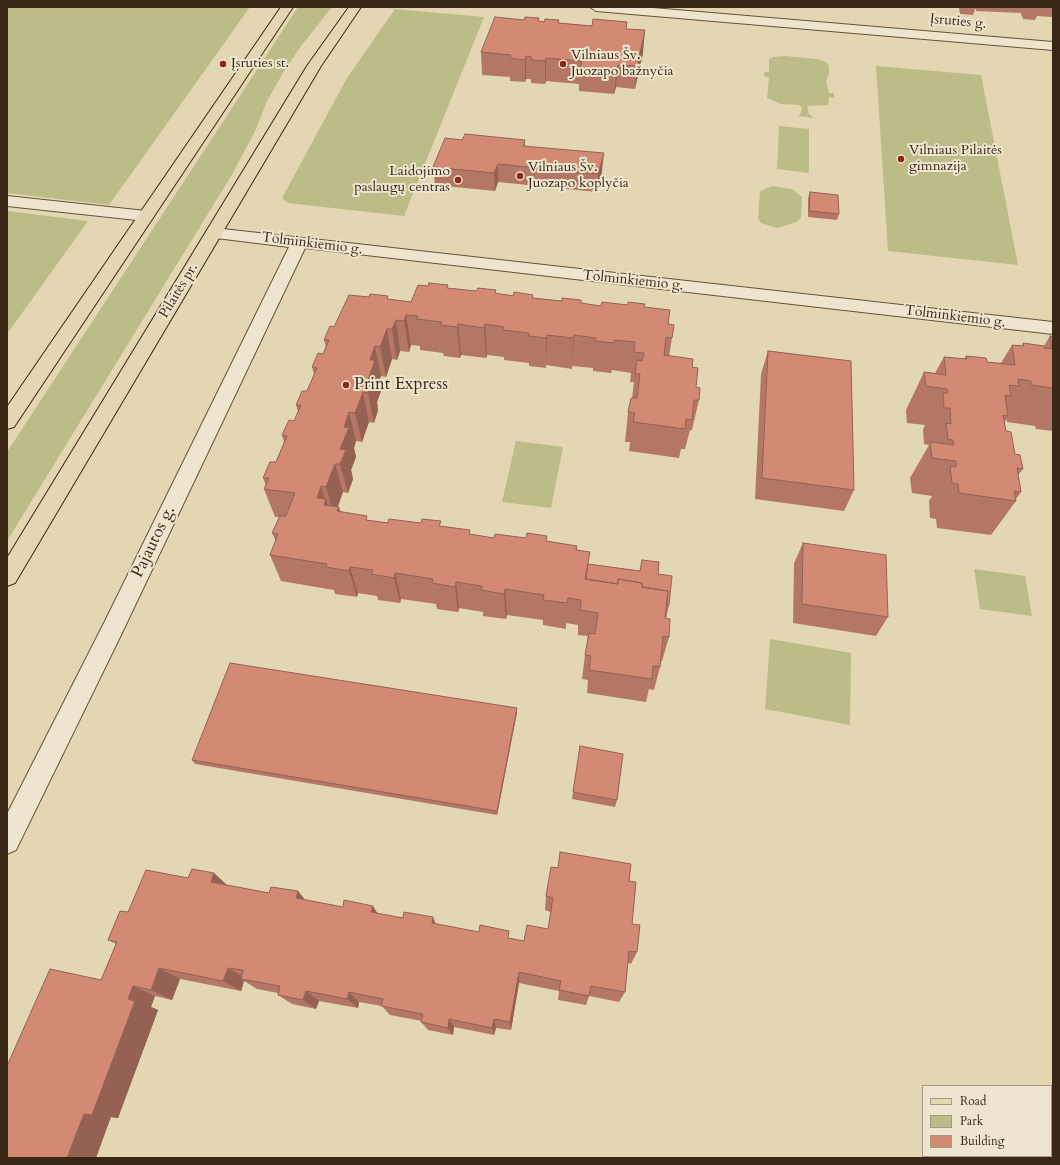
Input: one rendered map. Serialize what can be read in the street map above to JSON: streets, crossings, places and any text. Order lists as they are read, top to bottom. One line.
{"streets":{"main road":["Pilaitės pr."],"street":["Įsruties g.","Tolminkiemio g.","Pajautos g."]},"crossings":[["Tolminkiemio g.","Pilaitės pr."],["Tolminkiemio g.","Pajautos g."]],"places":["Įsruties st.","Vilniaus Šv. Juozapo bažnyčia","Vilniaus Pilaitės gimnazija","Vilniaus Šv. Juozapo koplyčia","Laidojimo paslaugų centras","Print Express"],"legend":["Road","Park","Building"]}
